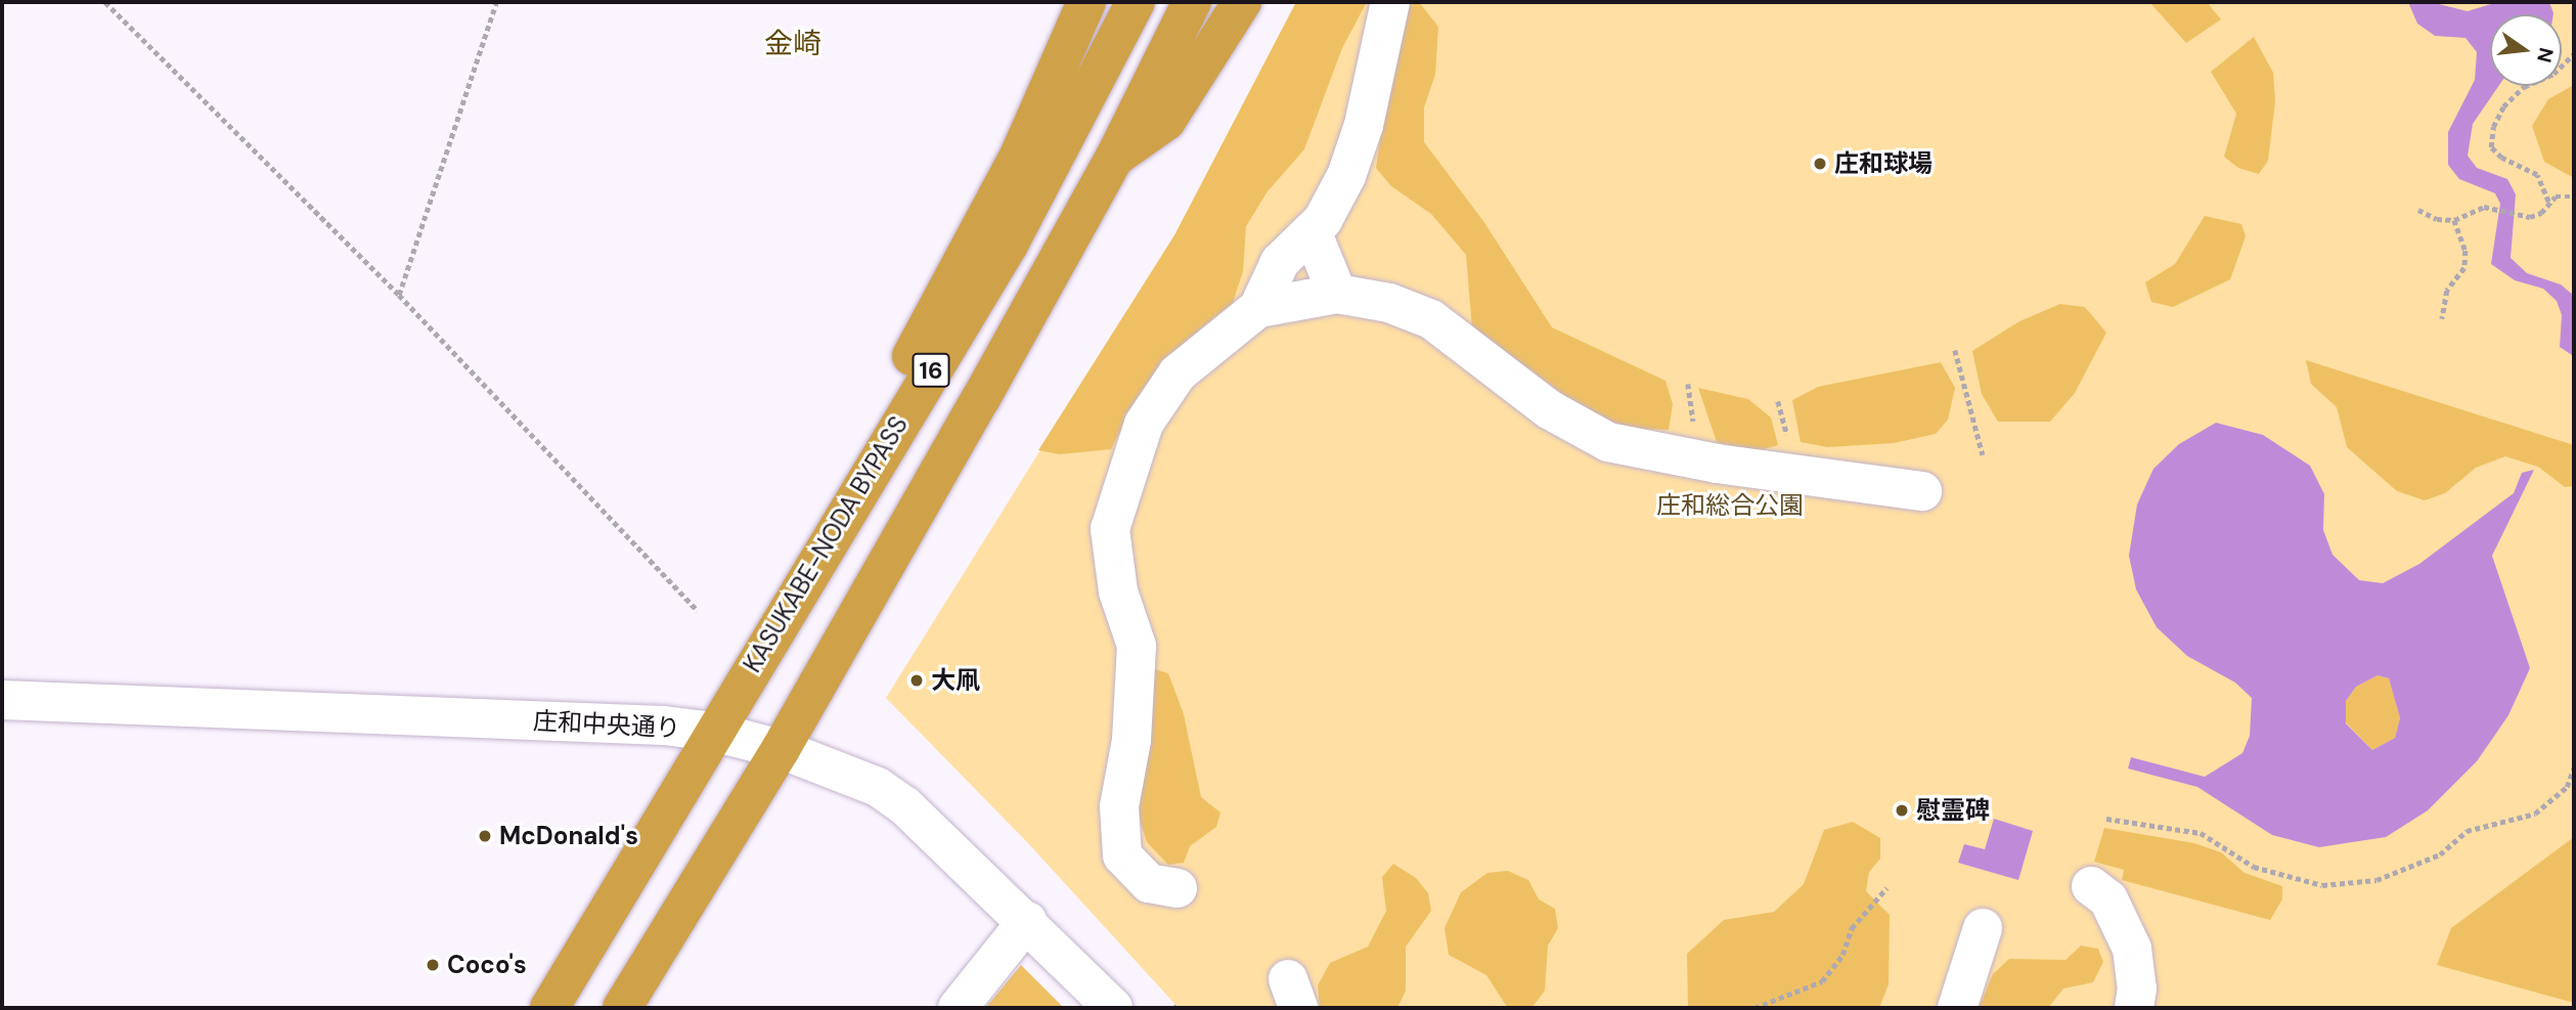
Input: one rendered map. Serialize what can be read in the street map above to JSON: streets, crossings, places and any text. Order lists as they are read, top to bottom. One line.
{"streets":{"highway":["16","KASUKABE-NODA BYPASS"],"street":["庄和中央通り"]},"crossings":[["16","KASUKABE-NODA BYPASS"],["16","庄和中央通り"],["KASUKABE-NODA BYPASS","庄和中央通り"]],"districts":["金崎"],"parks":["庄和総合公園"],"places":["庄和球場","大凧","慰霊碑","McDonald's","Coco's"],"north":"right"}
